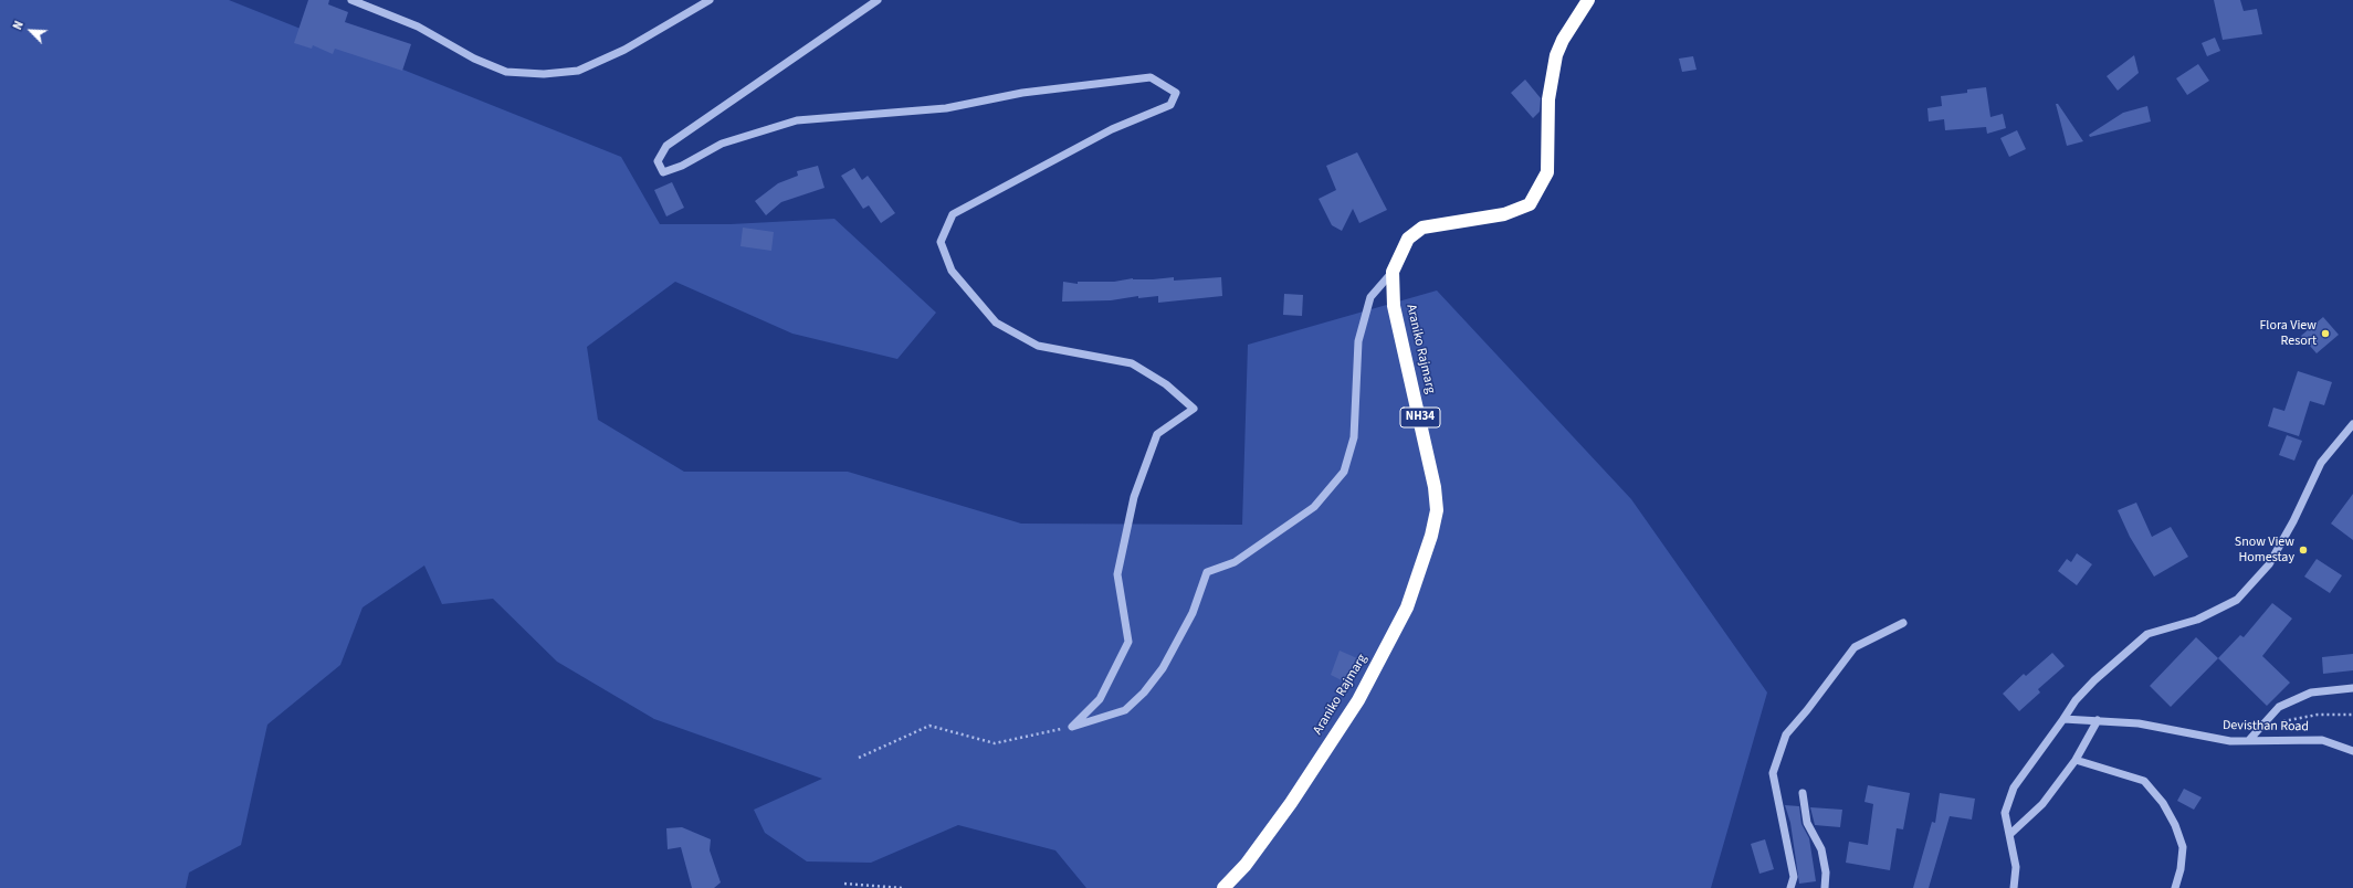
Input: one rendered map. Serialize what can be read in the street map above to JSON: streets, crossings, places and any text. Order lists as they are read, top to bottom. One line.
{"streets":{"highway":["Araniko Rajmarg","NH34"],"street":["Devisthan Road"]},"places":["Flora View Resort","Snow View Homestay"],"north":"top left"}
